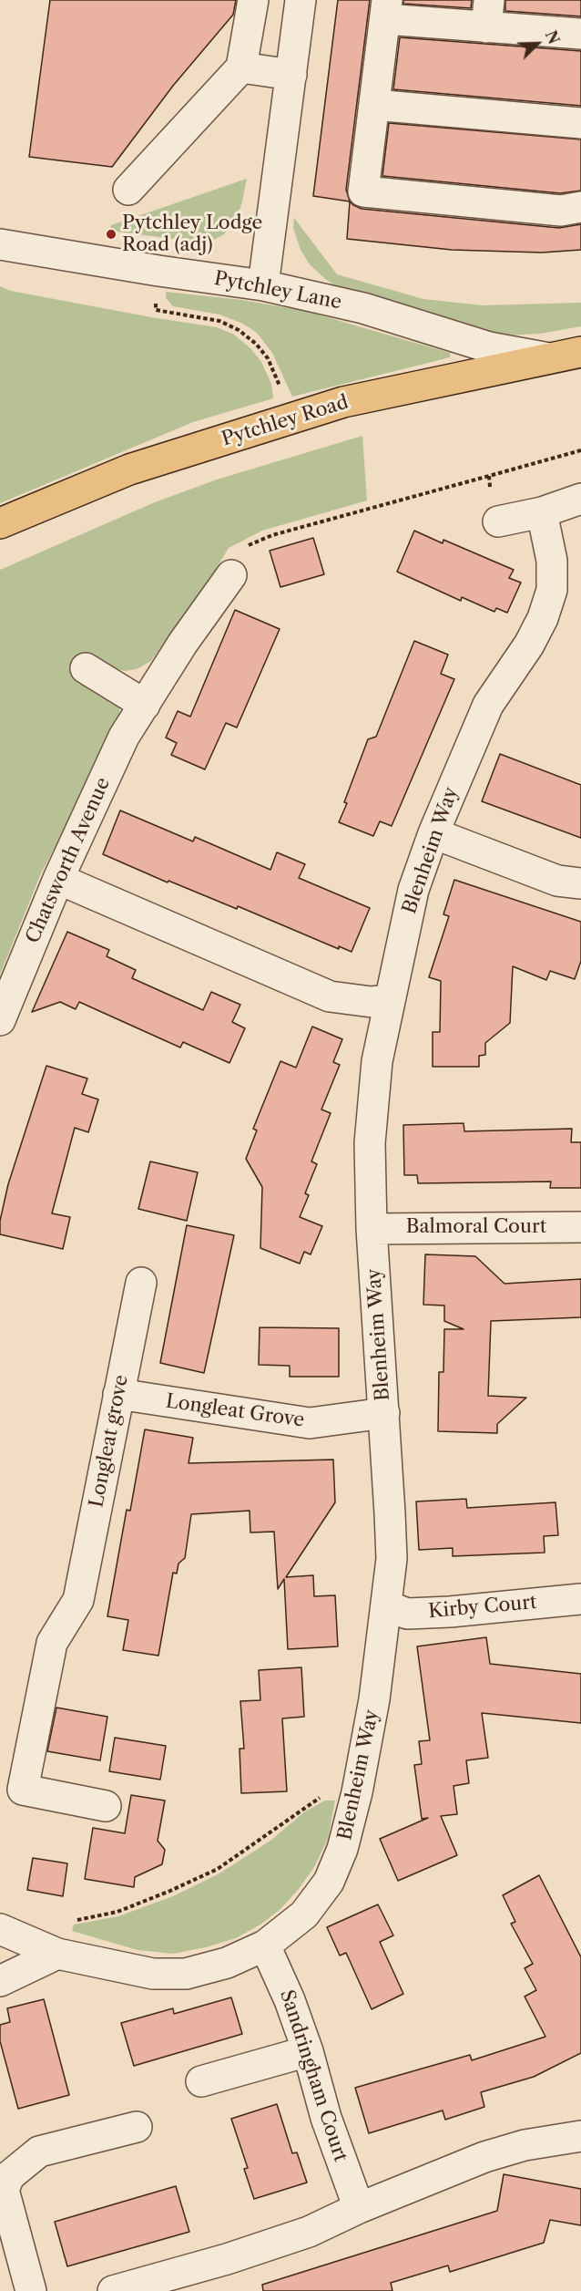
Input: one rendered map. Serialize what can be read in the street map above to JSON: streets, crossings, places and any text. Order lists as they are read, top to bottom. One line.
{"streets":{"main road":["Pytchley Road"],"street":["Pytchley Lane","Blenheim Way","Chatsworth Avenue","Balmoral Court","Longleat Grove","Longleat grove","Kirby Court","Sandringham Court"]},"crossings":[["Pytchley Lane","Pytchley Road"],["Blenheim Way","Balmoral Court"],["Blenheim Way","Longleat Grove"],["Blenheim Way","Kirby Court"],["Blenheim Way","Sandringham Court"],["Longleat Grove","Longleat grove"]],"places":["Pytchley Lodge Road (adj)"],"north":"top right"}
